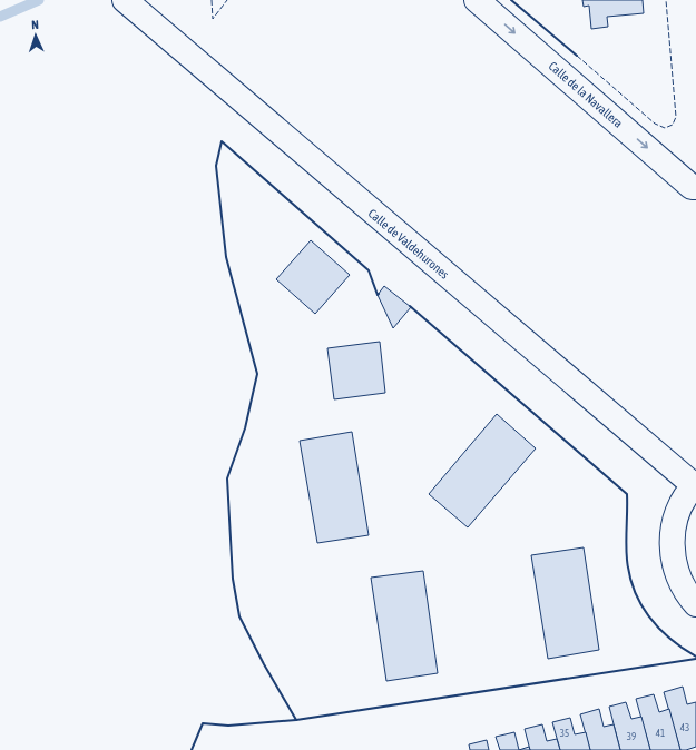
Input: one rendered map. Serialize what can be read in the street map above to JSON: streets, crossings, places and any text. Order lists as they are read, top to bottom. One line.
{"streets":{"street":["Calle de la Navallera","Calle de Valdehurones"]},"one_way":["Calle de la Navallera"],"house_numbers":["43","35","41","39"],"north":"top"}
